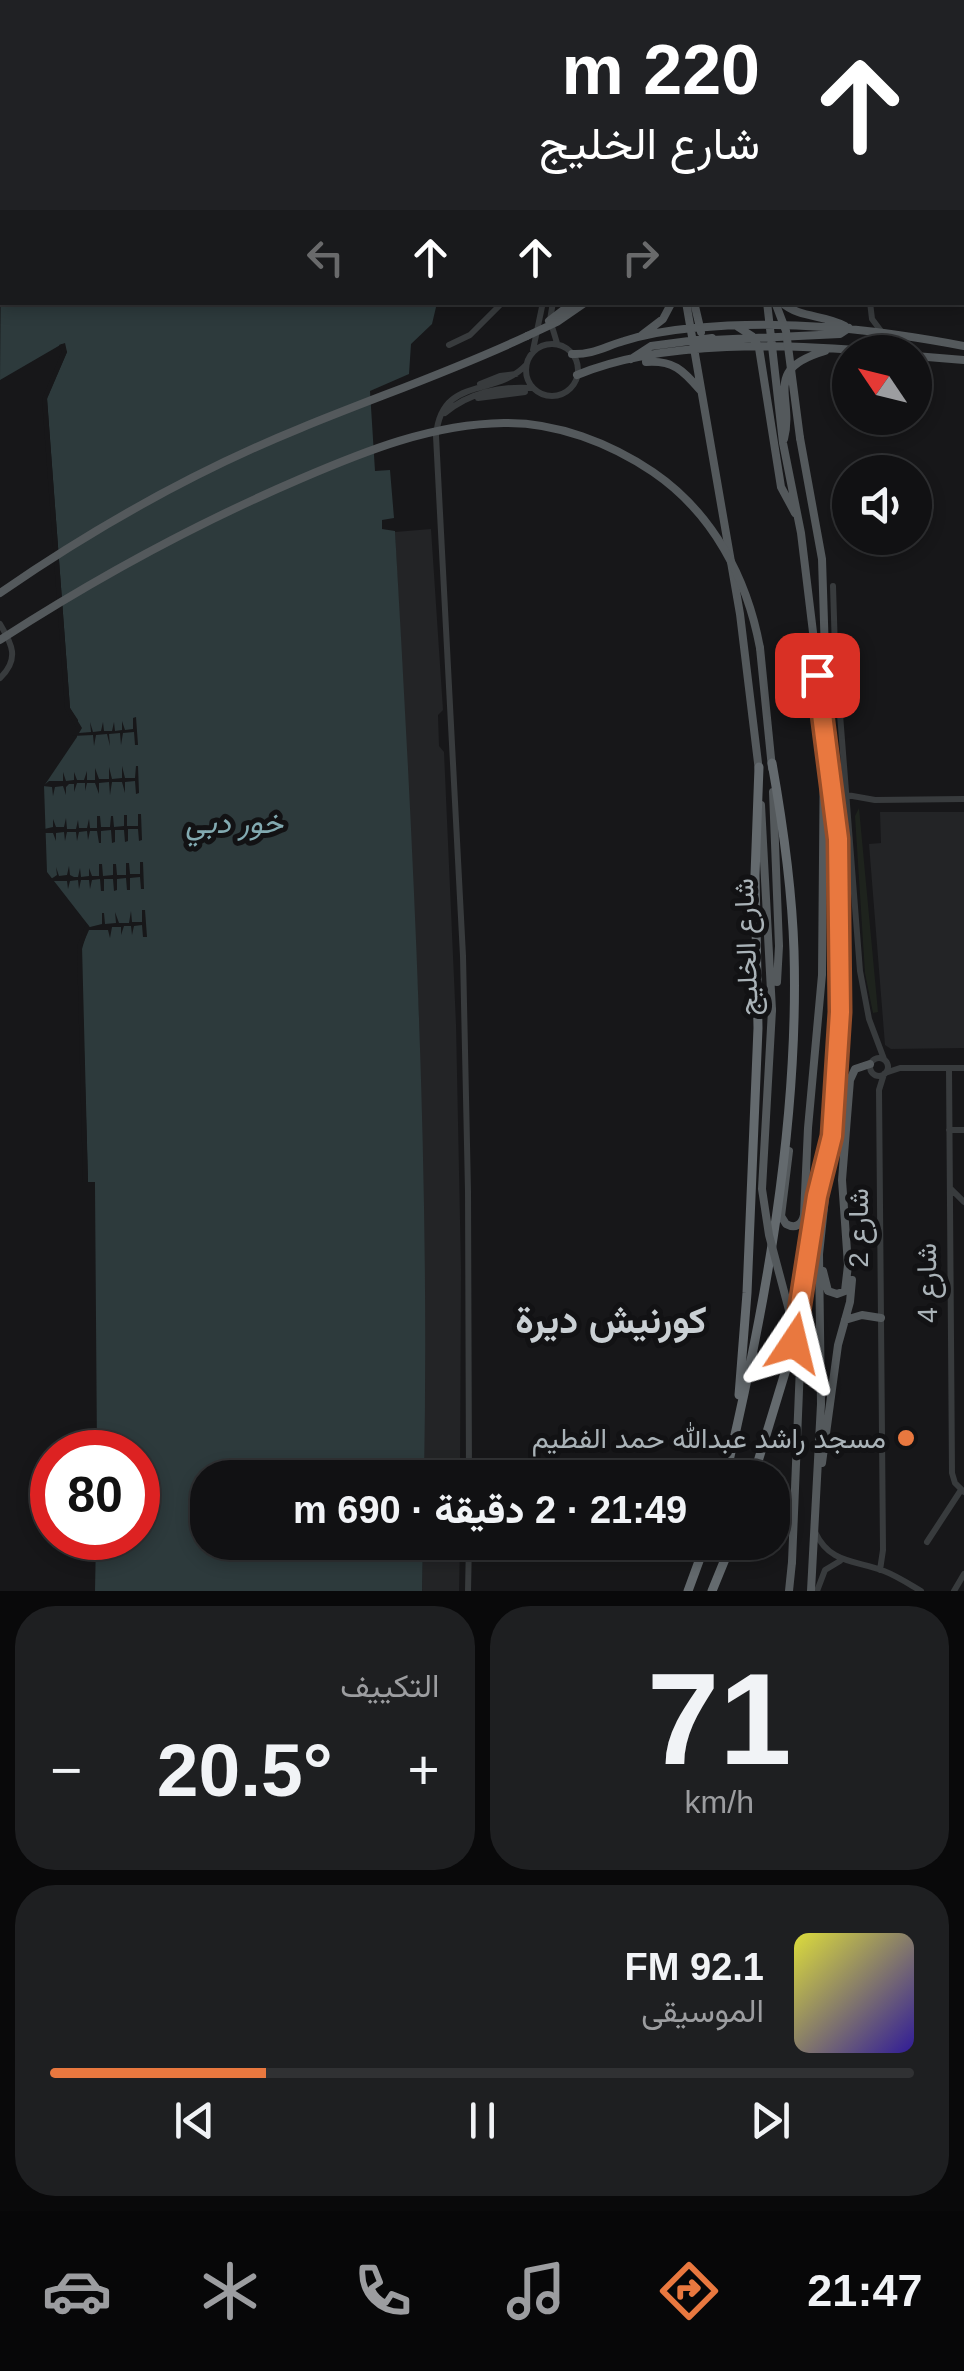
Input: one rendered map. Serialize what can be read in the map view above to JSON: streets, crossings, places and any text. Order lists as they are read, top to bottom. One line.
{"streets":{"main road":["شارع الخليج"],"street":["شارع 2","شارع 4"]},"districts":["كورنيش ديرة"],"water":["خور دبي"],"places":["مسجد راشد عبدالله حمد الفطيم"],"north":"top left","page":{"turn":["220 m","شارع الخليج"],"limit":"80","trip":"21:49 · 2 دقيقة · 690 m","tile":[["71","km/h"],"التكييف"],"heat":["−","20.5°","+"],"song":["92.1 FM","الموسيقى"],"tabs":"21:47"}}
